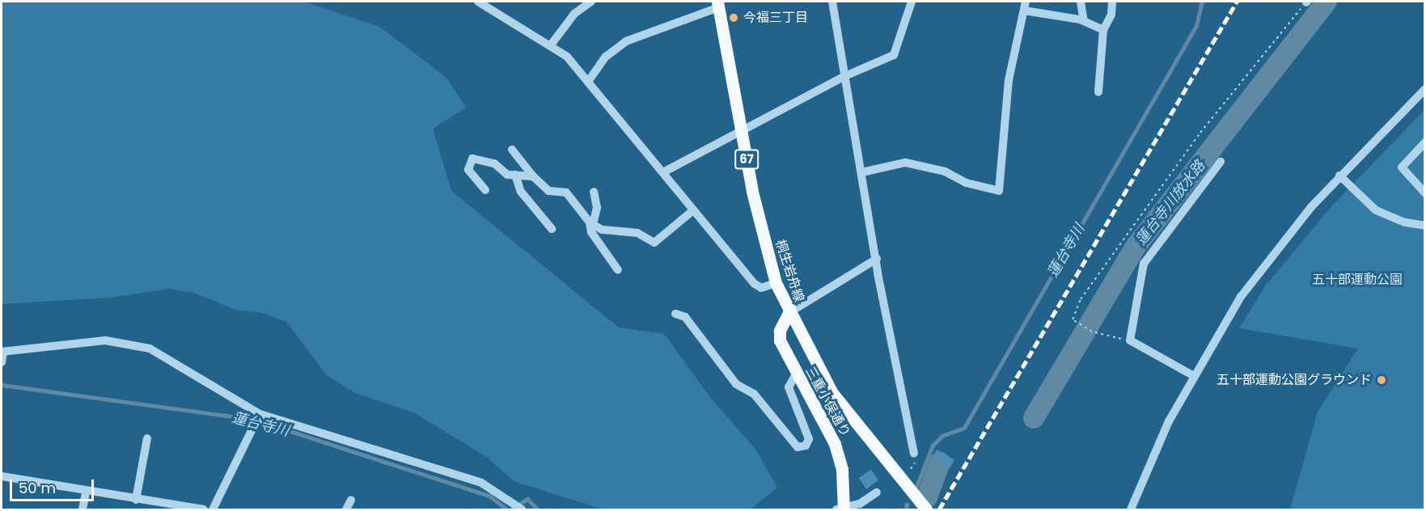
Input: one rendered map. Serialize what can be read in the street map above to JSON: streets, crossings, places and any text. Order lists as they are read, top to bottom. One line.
{"streets":{"main road":["67","桐生岩舟線","三重小俣通り"]},"crossings":[["桐生岩舟線","三重小俣通り"]],"water":["蓮台寺川放水路","蓮台寺川"],"parks":["五十部運動公園"],"places":["今福三丁目","五十部運動公園グラウンド"],"scale_bar":"50 m"}
